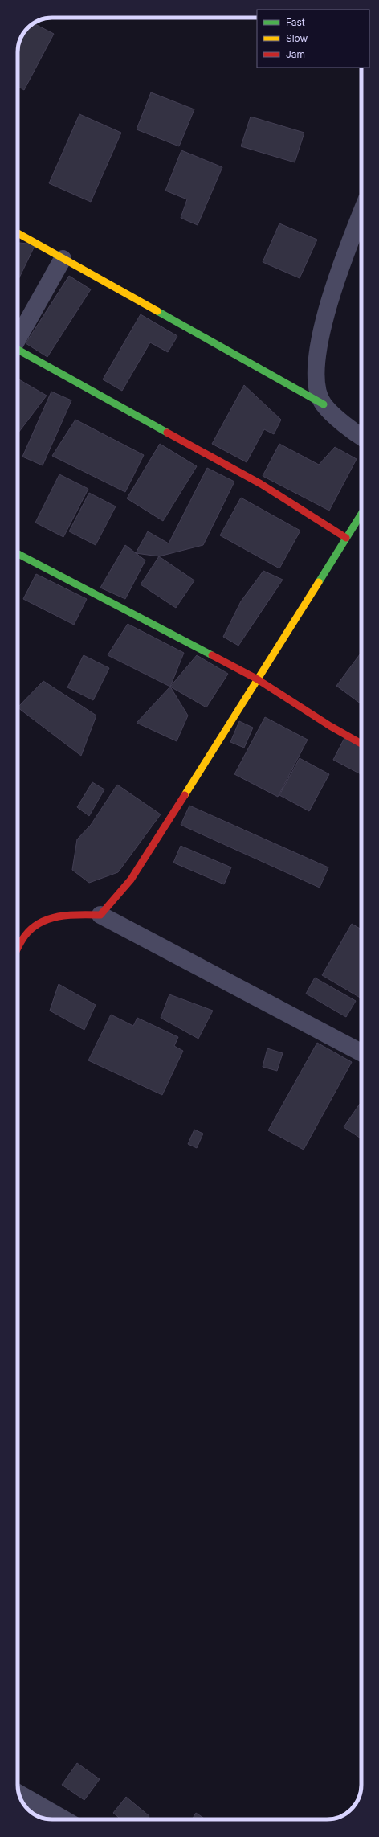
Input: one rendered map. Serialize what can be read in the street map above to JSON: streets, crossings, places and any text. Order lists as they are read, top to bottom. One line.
{"legend":["Fast","Slow","Jam"]}
